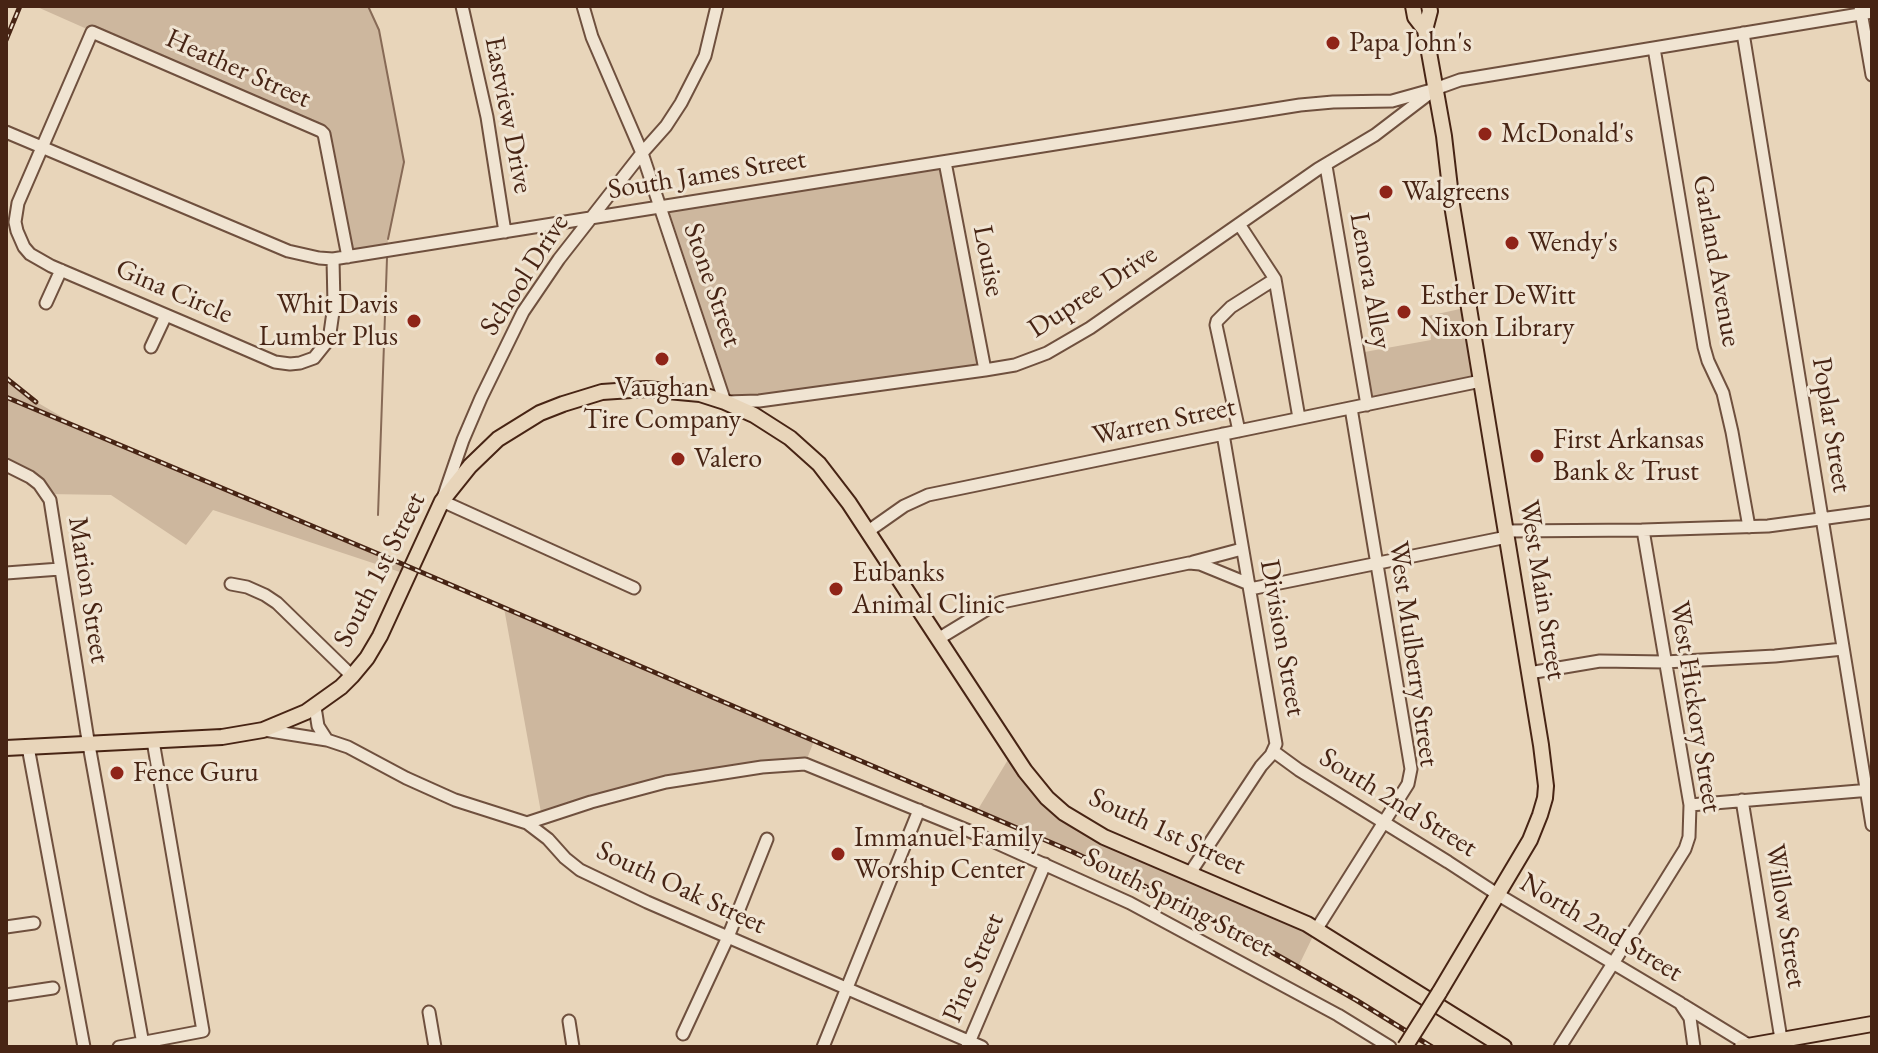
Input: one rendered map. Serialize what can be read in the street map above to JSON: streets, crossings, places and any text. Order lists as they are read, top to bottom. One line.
{"streets":{"main road":["South 1st Street","West Main Street"],"street":["Heather Street","Eastview Drive","South James Street","Louise","Garland Avenue","School Drive","Lenora Alley","Stone Street","Gina Circle","Dupree Drive","Warren Street","Poplar Street","Marion Street","Division Street","West Mulberry Street","West Hickory Street","South 2nd Street","South Oak Street","South Spring Street","Willow Street","North 2nd Street","Pine Street"]},"crossings":[["Heather Street","South James Street"],["Heather Street","Gina Circle"],["Eastview Drive","South James Street"],["South James Street","Louise"],["South James Street","Garland Avenue"],["South James Street","School Drive"],["South James Street","Stone Street"],["South James Street","Gina Circle"],["South James Street","Dupree Drive"],["South James Street","Poplar Street"],["South James Street","West Main Street"],["Louise","Dupree Drive"],["School Drive","Stone Street"],["School Drive","South 1st Street"],["Lenora Alley","Dupree Drive"],["Lenora Alley","Warren Street"],["Stone Street","Dupree Drive"],["Stone Street","South 1st Street"],["Dupree Drive","South 1st Street"],["Dupree Drive","West Main Street"],["Warren Street","South 1st Street"],["Warren Street","West Main Street"],["Warren Street","Division Street"],["Warren Street","West Mulberry Street"],["South 1st Street","Marion Street"],["South 1st Street","Division Street"],["South 1st Street","West Mulberry Street"],["South 1st Street","South Oak Street"],["West Main Street","South 2nd Street"],["West Main Street","North 2nd Street"],["Division Street","South 2nd Street"],["West Mulberry Street","South 2nd Street"],["West Hickory Street","North 2nd Street"],["South 2nd Street","North 2nd Street"],["South Oak Street","South Spring Street"],["South Oak Street","Pine Street"],["South Spring Street","Pine Street"]],"places":["Papa John's","McDonald's","Walgreens","Wendy's","Esther DeWitt Nixon Library","Whit Davis Lumber Plus","Vaughan Tire Company","First Arkansas Bank & Trust","Valero","Eubanks Animal Clinic","Fence Guru","Immanuel Family Worship Center"]}
